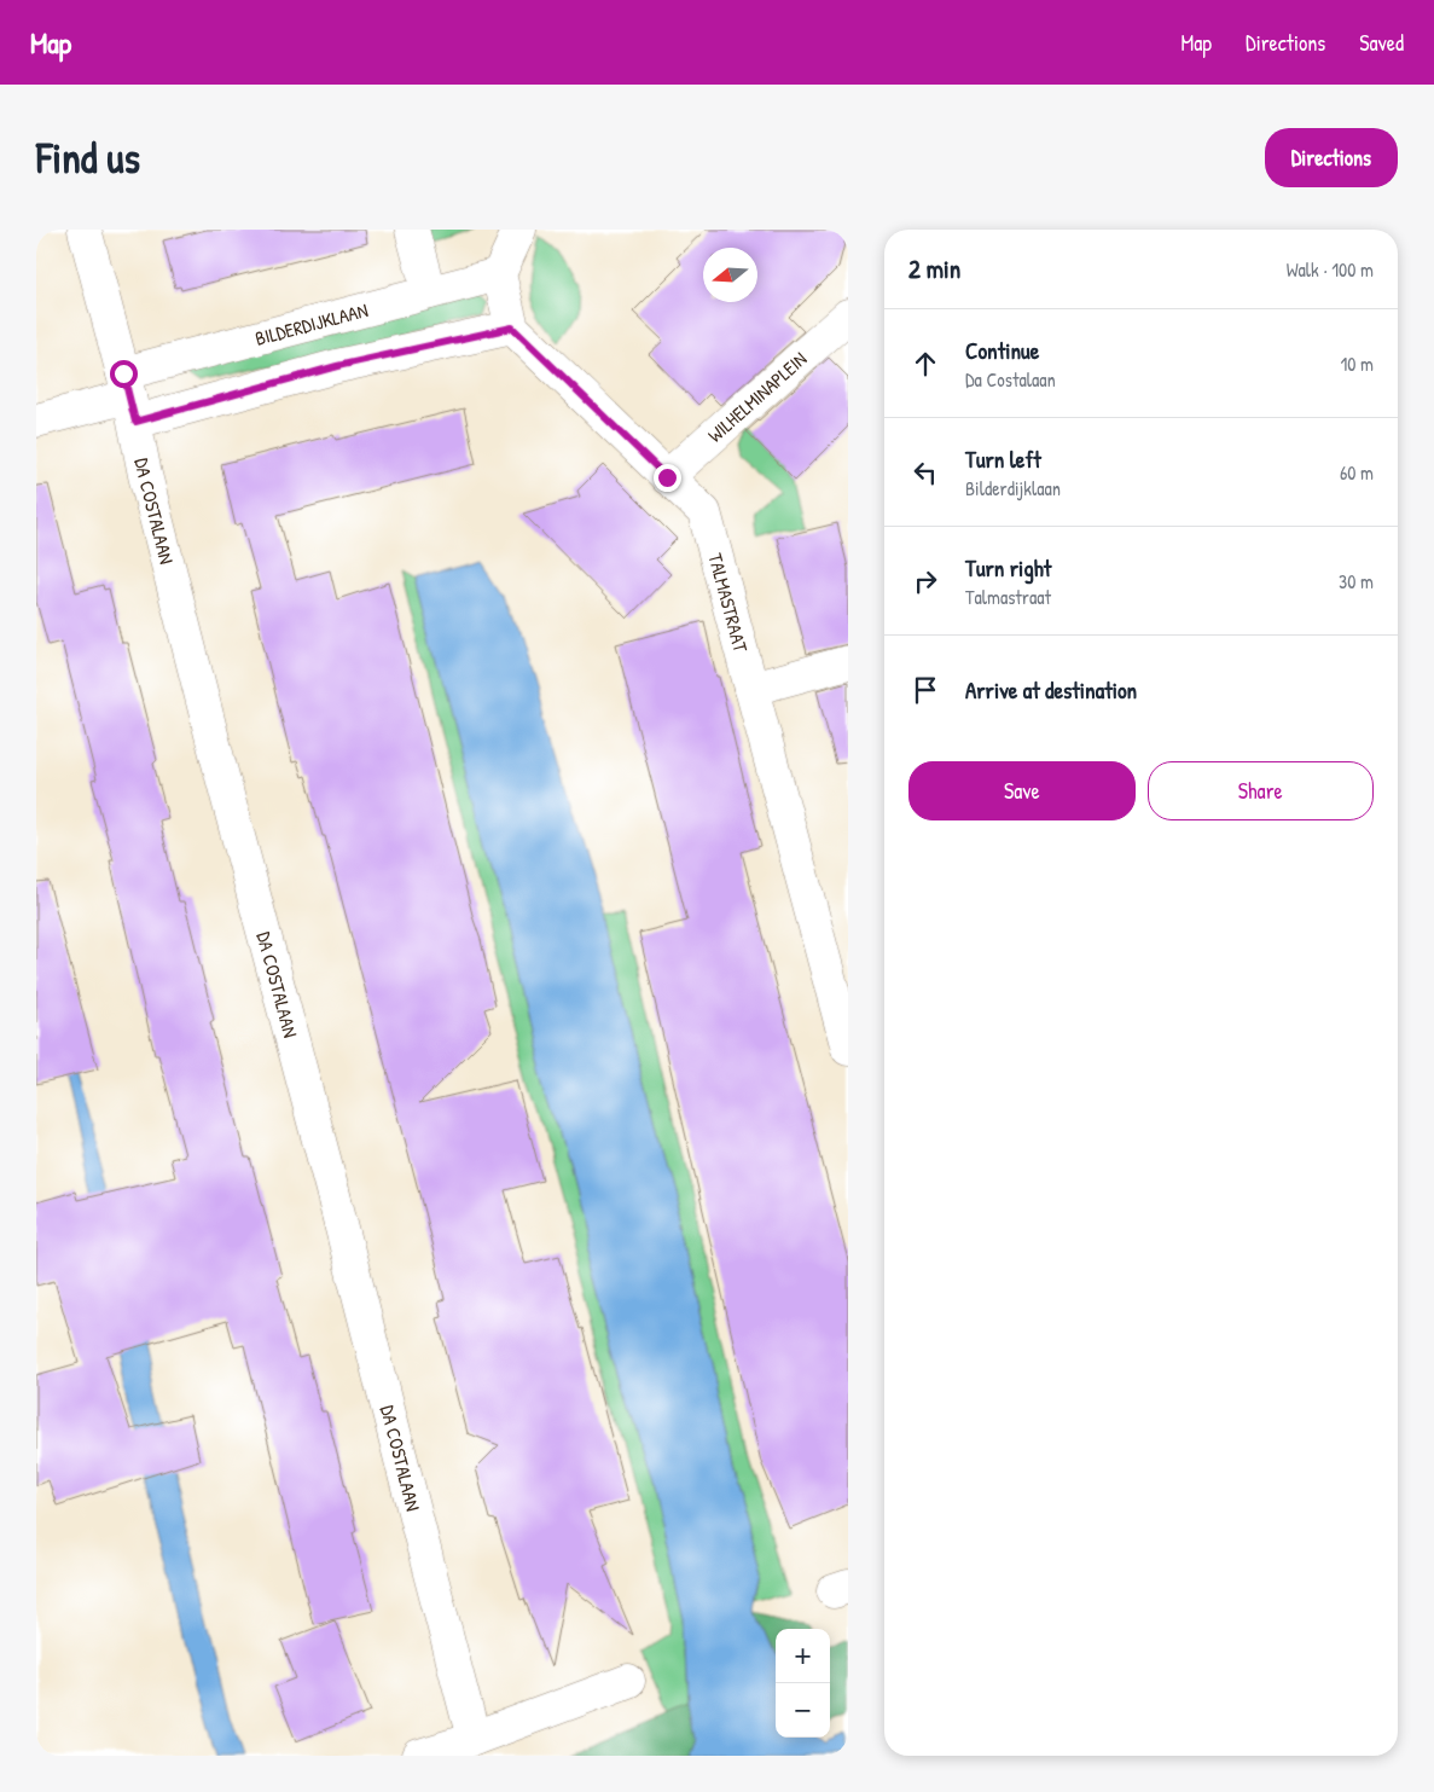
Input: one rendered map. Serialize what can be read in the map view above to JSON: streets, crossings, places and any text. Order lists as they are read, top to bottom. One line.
{"streets":{"street":["BILDERDIJKLAAN","WILHELMINAPLEIN","DA COSTALAAN","TALMASTRAAT"]},"crossings":[["BILDERDIJKLAAN","DA COSTALAAN"],["BILDERDIJKLAAN","TALMASTRAAT"],["WILHELMINAPLEIN","TALMASTRAAT"]],"north":"left","page":{"header":"Map","nav":["Map","Directions","Saved"],"buttons":["Directions",["Save","Share"]],"title":"Find us","heading":["2 min","Walk · 100 m"],"list":[["Continue","Da Costalaan","10 m"],["Turn left","Bilderdijklaan","60 m"],["Turn right","Talmastraat","30 m"],"Arrive at destination"],"map_buttons":["+","−"]}}
